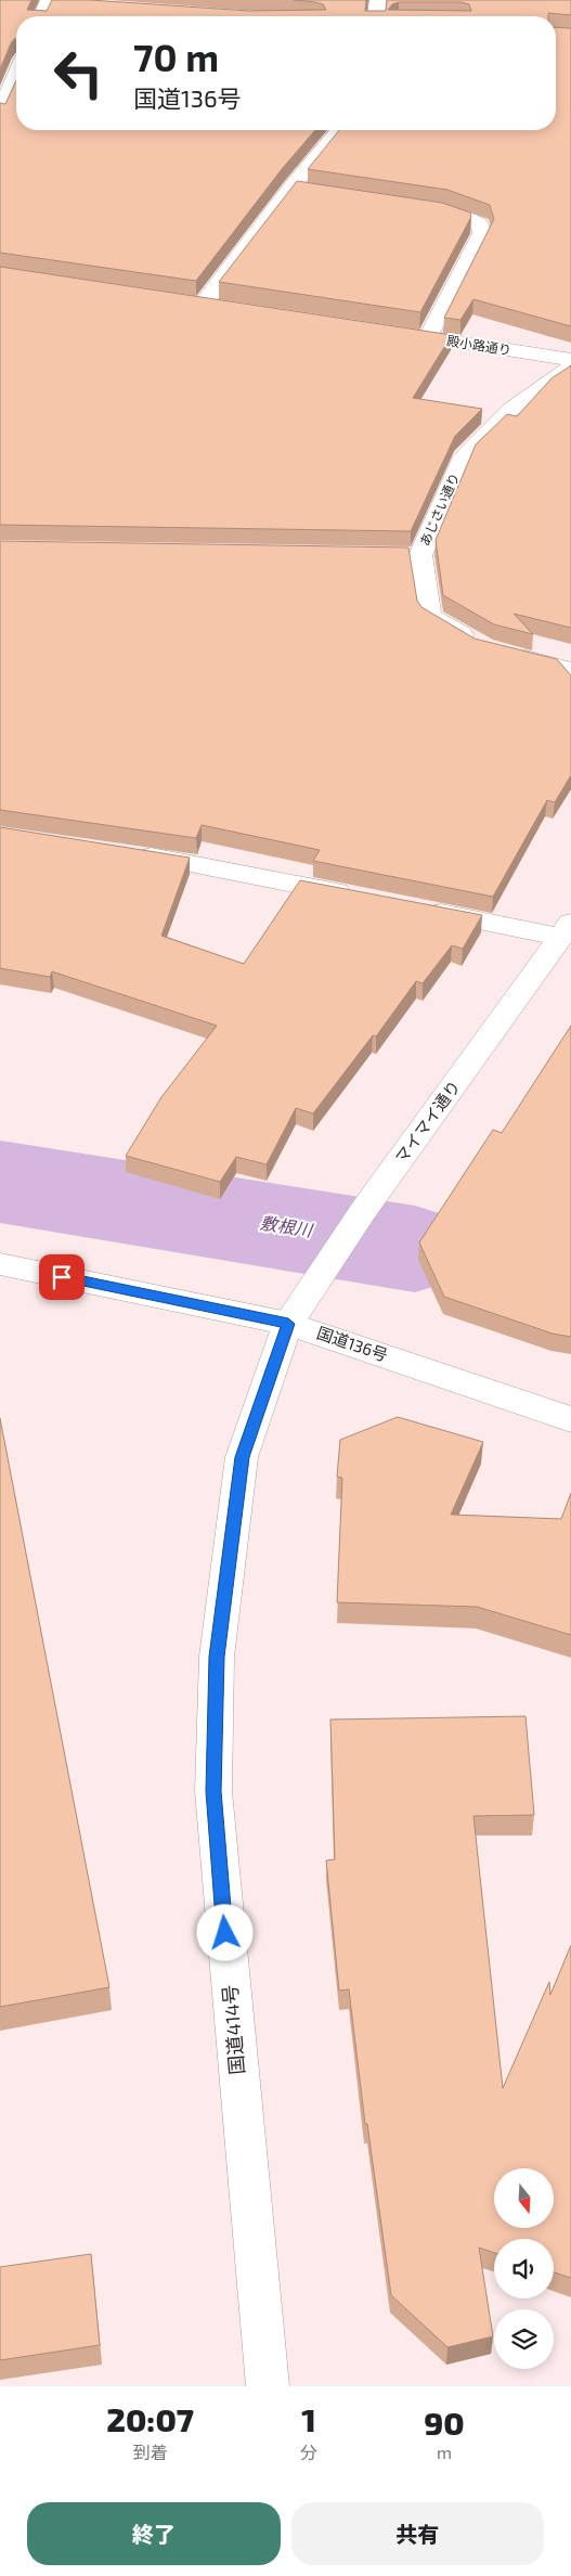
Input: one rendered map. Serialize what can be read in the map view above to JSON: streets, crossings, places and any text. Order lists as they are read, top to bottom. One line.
{"streets":{"main road":["殿小路通り","あじさい通り","マイマイ通り","国道136号","国道414号"]},"crossings":[["マイマイ通り","国道136号"],["マイマイ通り","国道414号"],["国道136号","国道414号"]],"water":["敷根川"],"north":"bottom","page":{"turn":["70 m","国道136号"],"eta":["20:07","到着","1","分","90","m"],"buttons":["終了","共有"]}}
